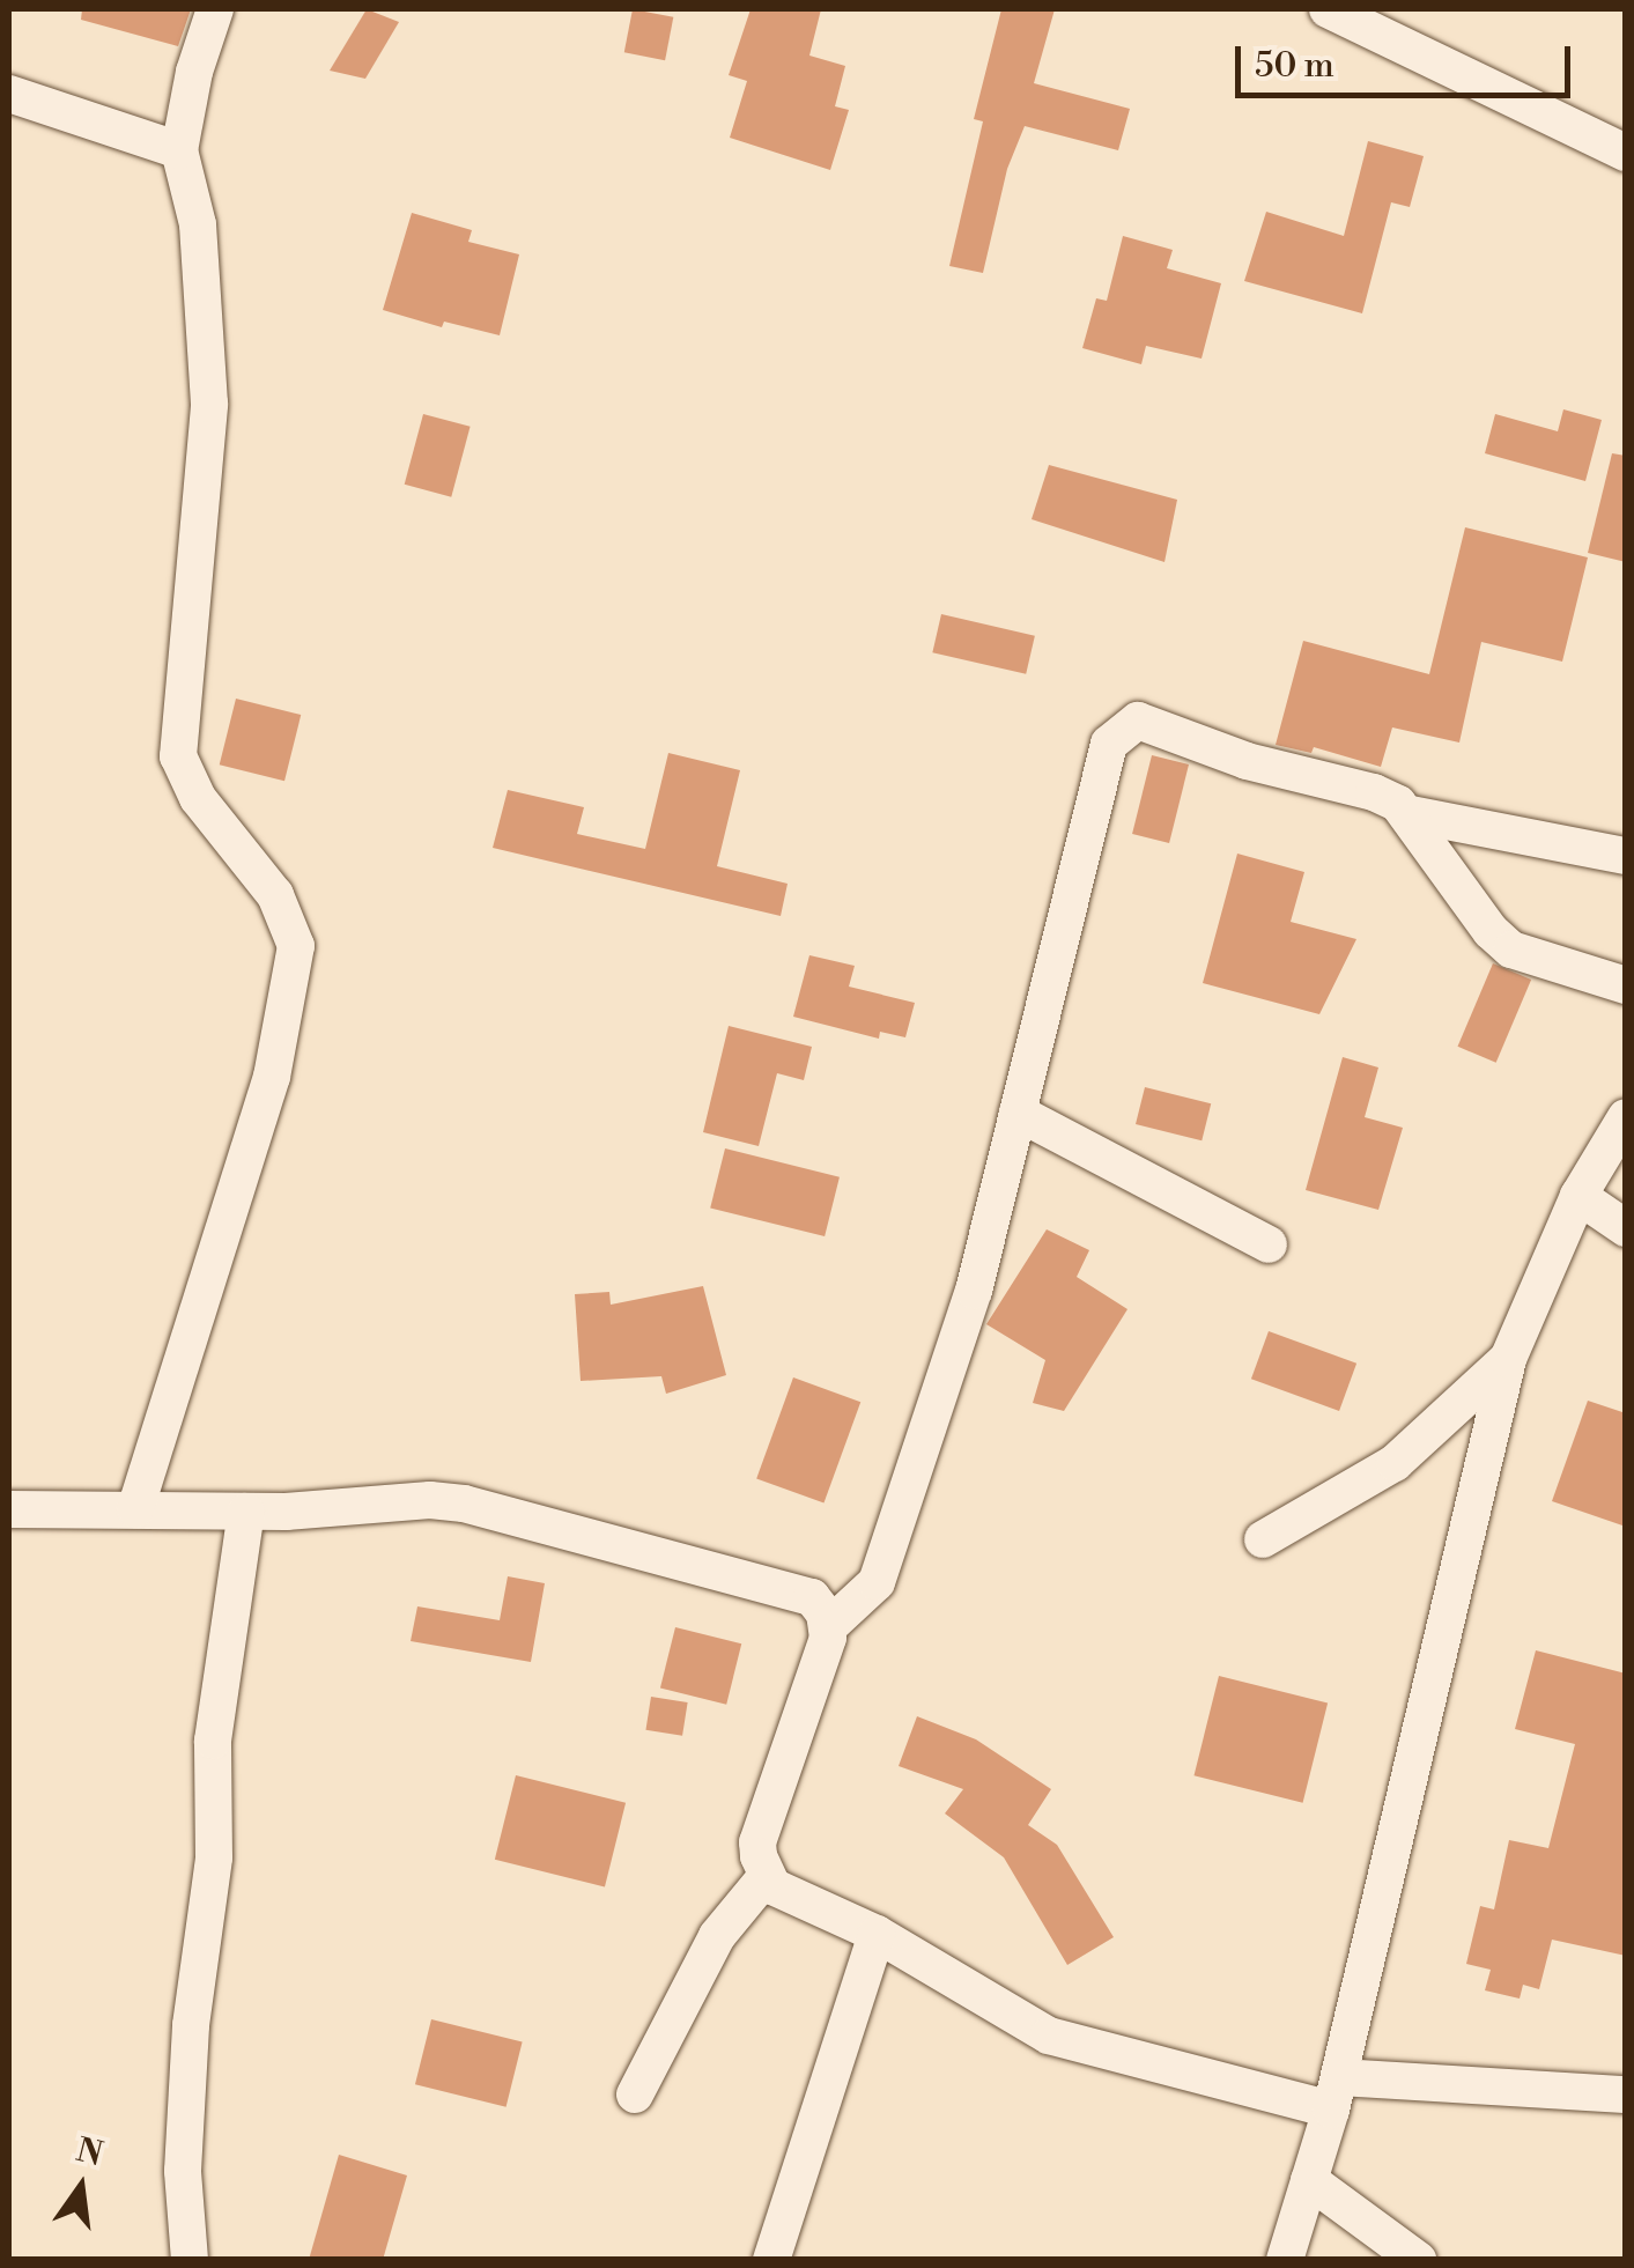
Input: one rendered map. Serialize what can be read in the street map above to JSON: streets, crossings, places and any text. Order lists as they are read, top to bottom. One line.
{"scale_bar":"50 m","north":"top"}
